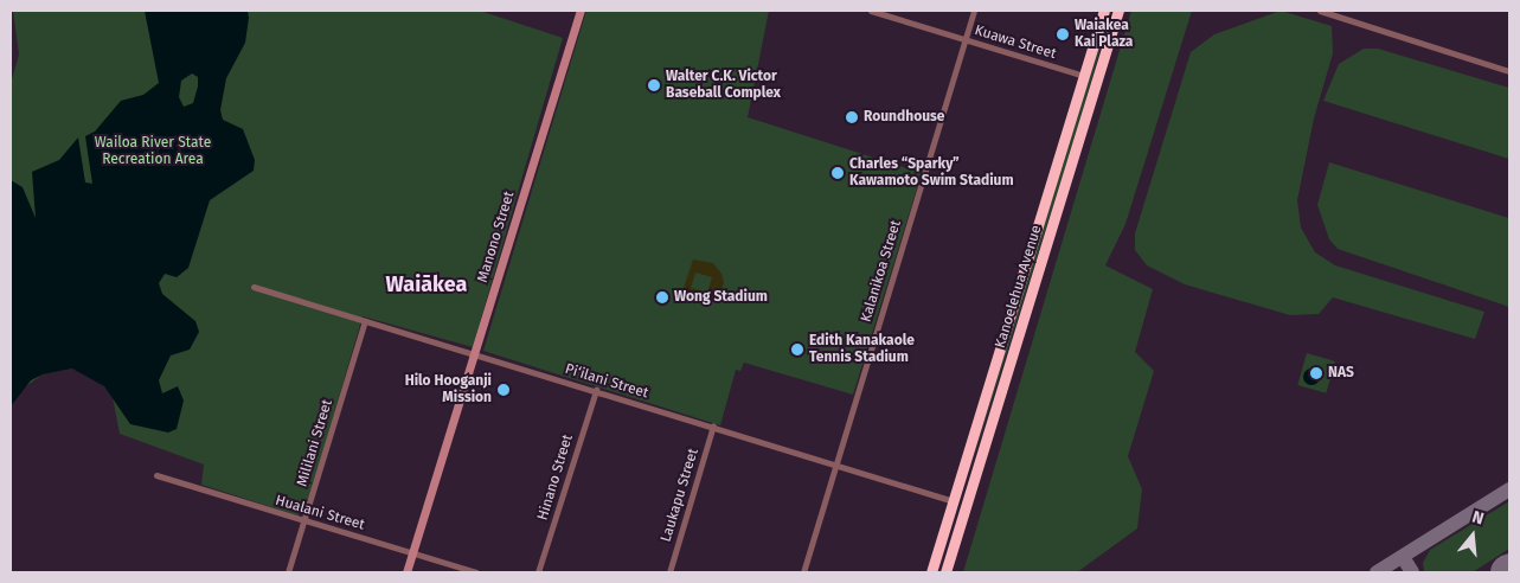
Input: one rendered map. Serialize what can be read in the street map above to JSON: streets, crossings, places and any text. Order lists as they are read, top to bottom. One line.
{"streets":{"highway":["Kanoelehua Avenue"],"street":["Kuawa Street","Manono Street","Kalanikoa Street","Pi‘ilani Street","Mililani Street","Hinano Street","Laukapu Street","Hualani Street"]},"crossings":[["Kuawa Street","Kalanikoa Street"],["Kuawa Street","Kanoelehua Avenue"],["Manono Street","Pi‘ilani Street"],["Manono Street","Hualani Street"],["Kalanikoa Street","Pi‘ilani Street"],["Kanoelehua Avenue","Pi‘ilani Street"],["Pi‘ilani Street","Mililani Street"],["Pi‘ilani Street","Hinano Street"],["Pi‘ilani Street","Laukapu Street"],["Mililani Street","Hualani Street"]],"districts":["Waiākea"],"parks":["Wailoa River State Recreation Area"],"places":["Waiakea Kai Plaza","Walter C.K. Victor Baseball Complex","Roundhouse","Charles “Sparky” Kawamoto Swim Stadium","Wong Stadium","Edith Kanakaole Tennis Stadium","NAS","Hilo Hooganji Mission"],"north":"top"}
